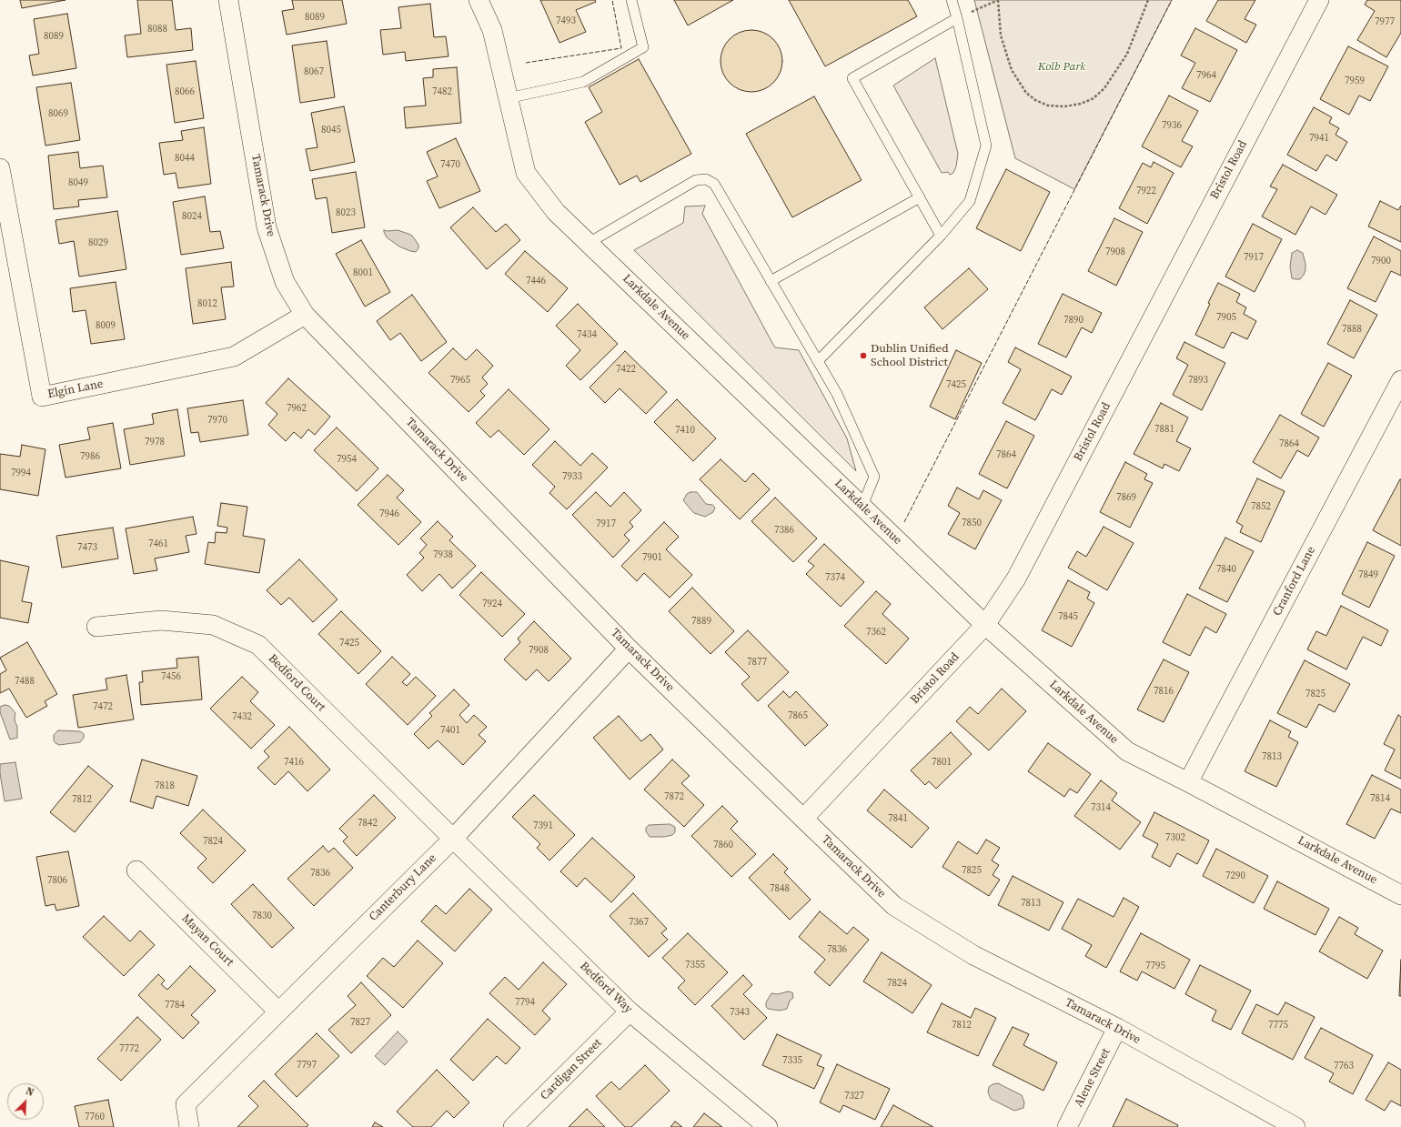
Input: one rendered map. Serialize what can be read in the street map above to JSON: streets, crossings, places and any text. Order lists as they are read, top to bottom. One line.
{"streets":{"street":["Bristol Road","Tamarack Drive","Larkdale Avenue","Elgin Lane","Cranford Lane","Bedford Court","Canterbury Lane","Mayan Court","Bedford Way","Cardigan Street","Alene Street"]},"crossings":[["Bristol Road","Tamarack Drive"],["Bristol Road","Larkdale Avenue"],["Tamarack Drive","Elgin Lane"],["Tamarack Drive","Canterbury Lane"],["Tamarack Drive","Alene Street"],["Larkdale Avenue","Cranford Lane"],["Bedford Court","Canterbury Lane"],["Bedford Court","Bedford Way"],["Canterbury Lane","Mayan Court"],["Canterbury Lane","Bedford Way"],["Bedford Way","Cardigan Street"]],"parks":["Kolb Park"],"places":["Dublin Unified School District"],"house_numbers":["8089","7493","7977","8088","8089","8067","7964","7959","8066","7482","8069","7936","8045","7941","8044","7470","8049","7922","8023","8024","8029","7908","7917","7900","8001","7446","8012","7905","7890","8009","7888","7434","7422","7965","7893","7425","7962","7970","7881","7410","7978","7864","7864","7986","7954","7994","7933","7869","7852","7946","7850","7917","7386","7461","7473","7938","7901","7840","7849","7374","7924","7845","7889","7362","7425","7908","7877","7456","7488","7816","7825","7472","7865","7432","7401","7813","7416","7801","7818","7872","7814","7812","7314","7841","7842","7391","7302","7824","7860","7825","7836","7290","7806","7848","7813","7830","7367","7836","7355","7795","7824","7794","7784","7343","7827","7812","7775","7772","7335","7797","7763","7327","7760"],"north":"top right"}
